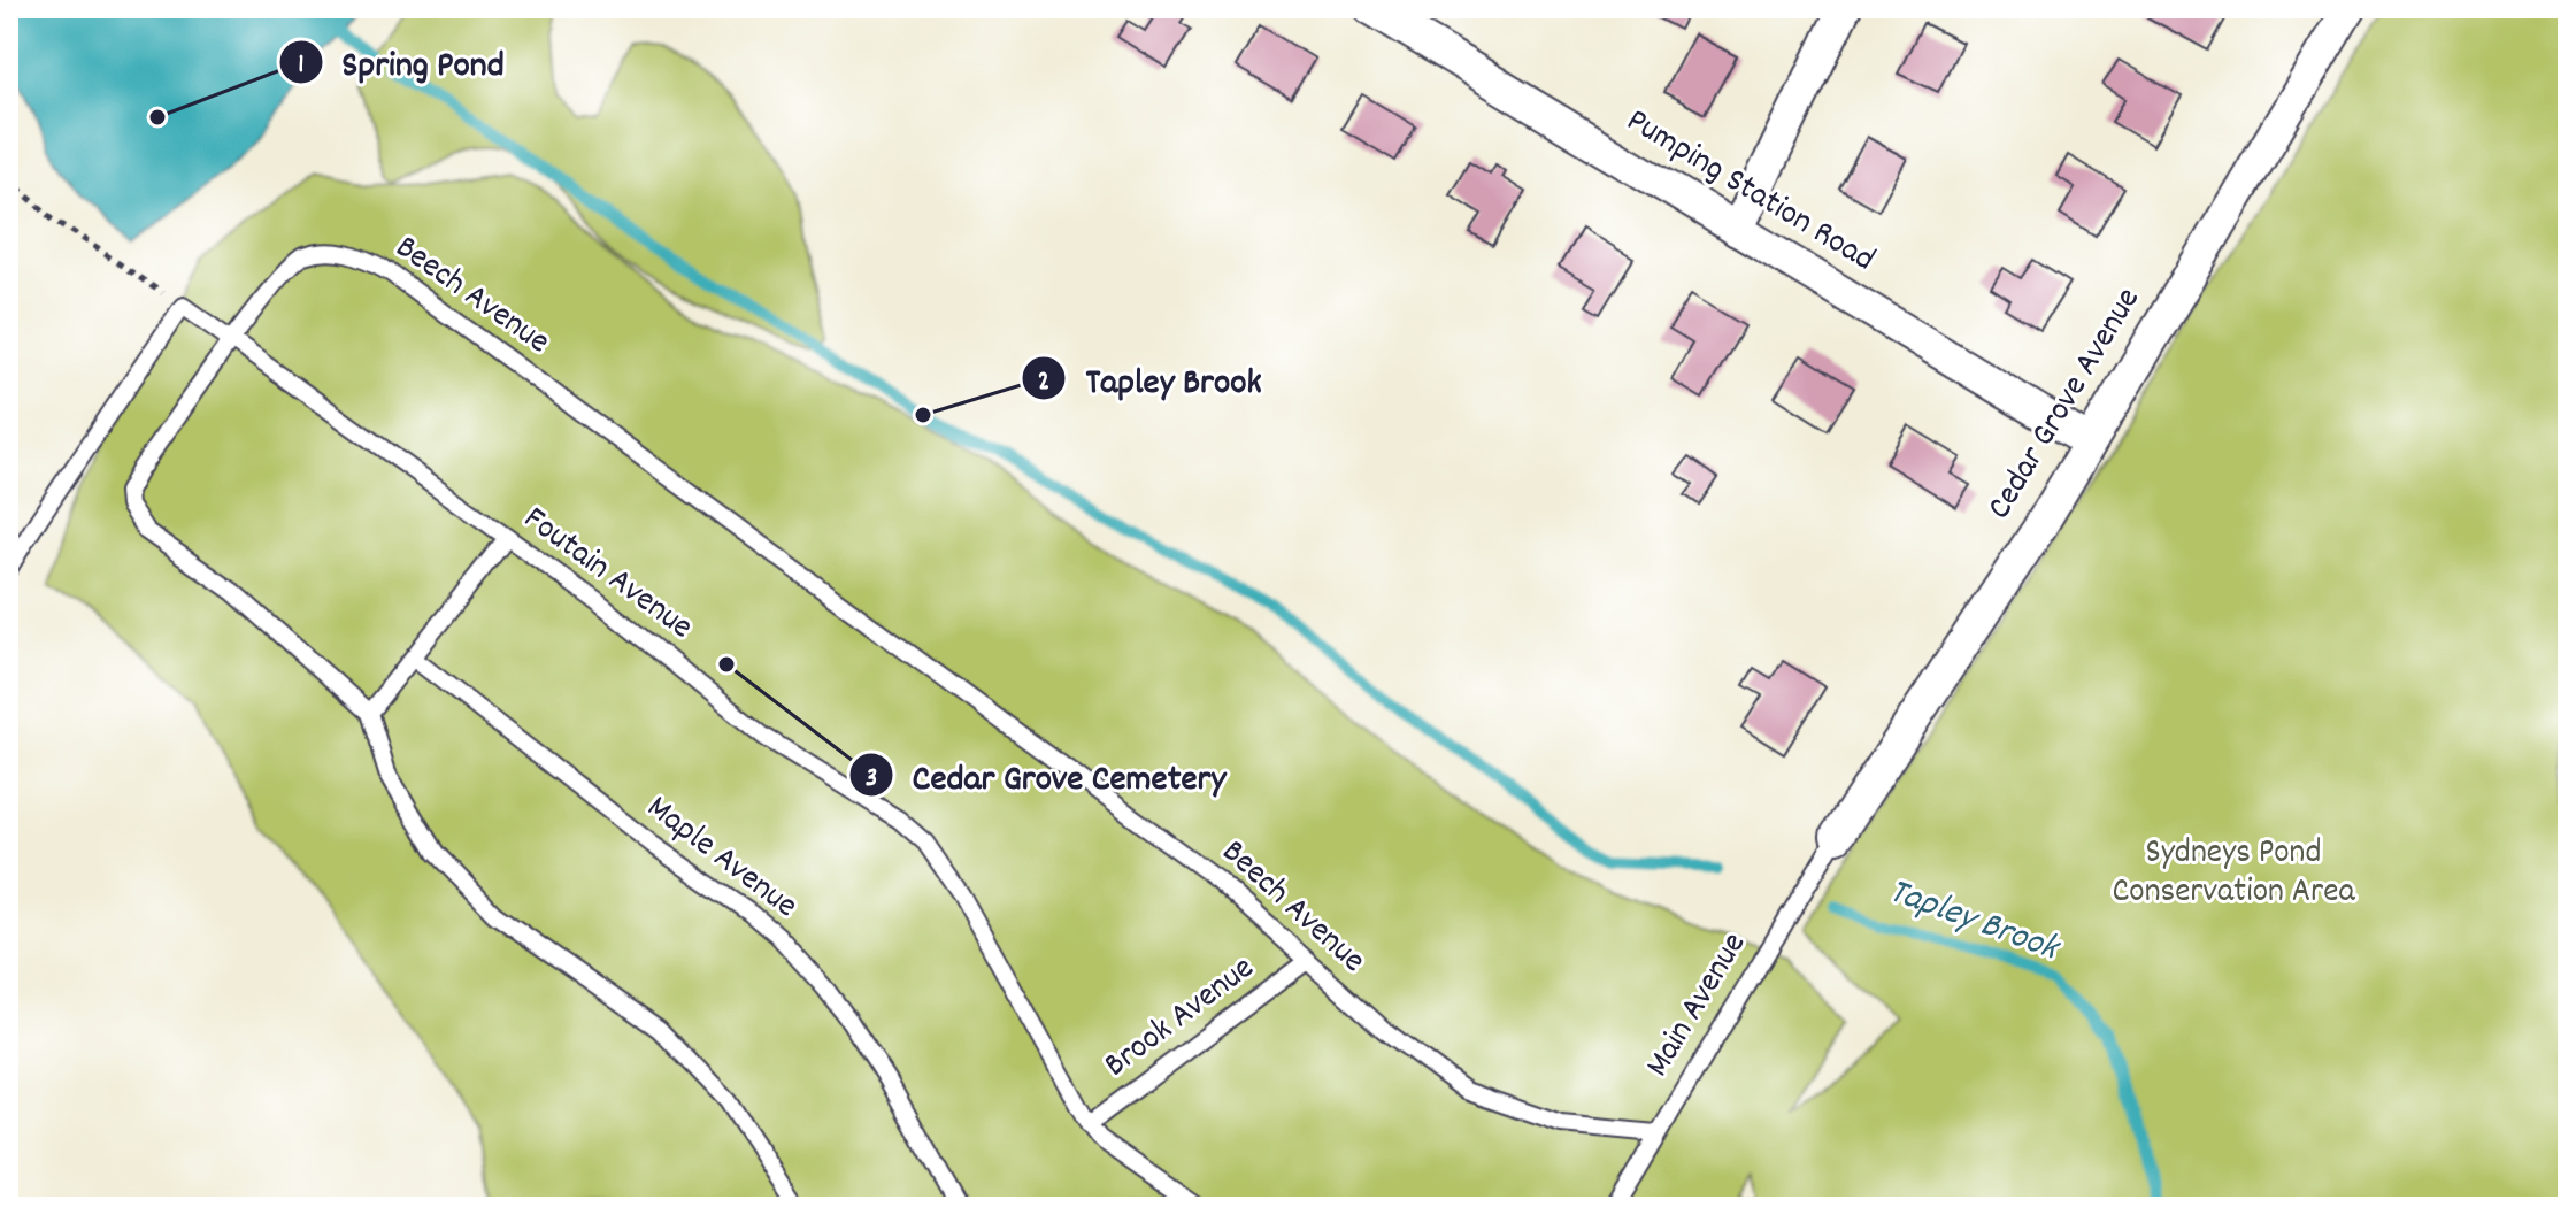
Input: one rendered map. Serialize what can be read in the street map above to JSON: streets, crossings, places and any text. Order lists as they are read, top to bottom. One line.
{"streets":{"street":["Pumping Station Road","Cedar Grove Avenue"],"lane":["Beech Avenue","Foutain Avenue","Maple Avenue","Main Avenue","Brook Avenue"]},"crossings":[["Pumping Station Road","Cedar Grove Avenue"],["Beech Avenue","Foutain Avenue"],["Beech Avenue","Main Avenue"],["Beech Avenue","Brook Avenue"],["Cedar Grove Avenue","Main Avenue"],["Foutain Avenue","Brook Avenue"]],"water":["Tapley Brook"],"parks":["Sydneys Pond Conservation Area"],"places":["Spring Pond","Tapley Brook","Cedar Grove Cemetery"]}
